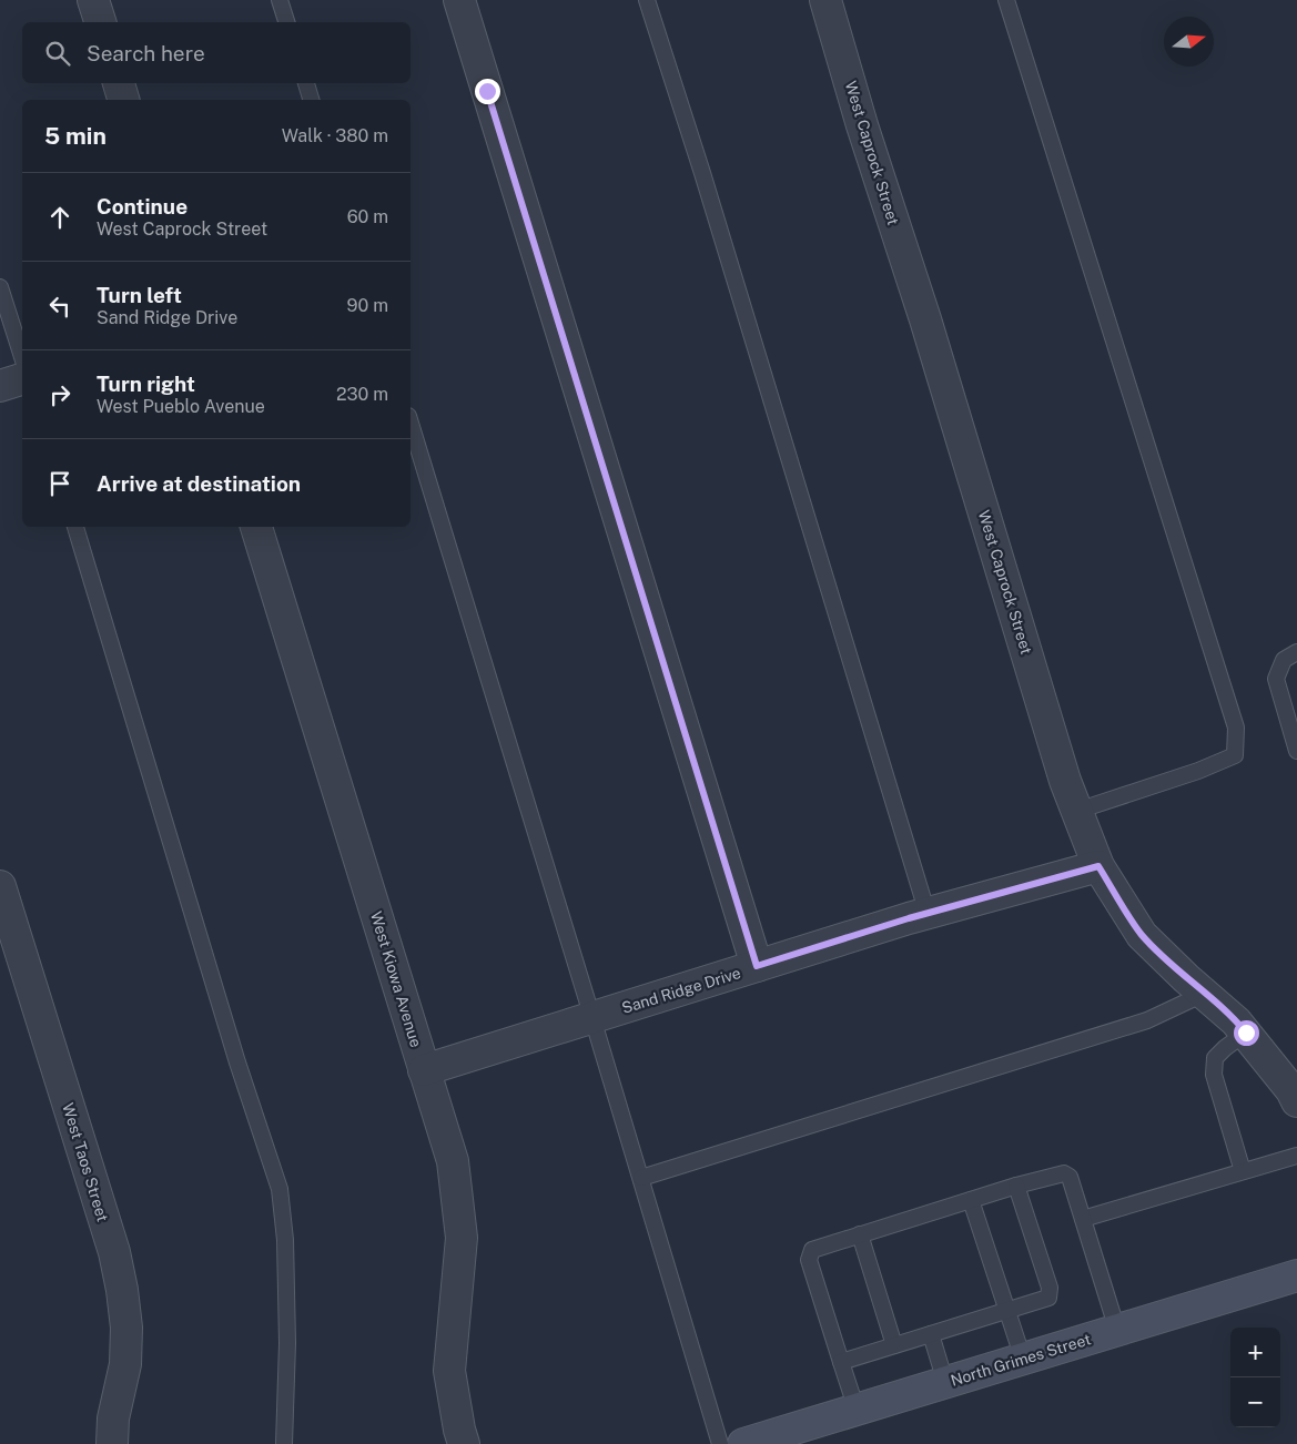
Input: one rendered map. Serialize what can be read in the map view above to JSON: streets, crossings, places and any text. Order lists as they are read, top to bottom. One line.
{"streets":{"main road":["North Grimes Street"],"street":["West Caprock Street","West Kiowa Avenue","Sand Ridge Drive","West Taos Street"]},"crossings":[["West Caprock Street","Sand Ridge Drive"],["West Kiowa Avenue","Sand Ridge Drive"]],"north":"right","page":{"search":"Search here","heading":["5 min","Walk · 380 m"],"list":[["Continue","West Caprock Street","60 m"],["Turn left","Sand Ridge Drive","90 m"],["Turn right","West Pueblo Avenue","230 m"],"Arrive at destination"],"map_buttons":["+","−"]}}
